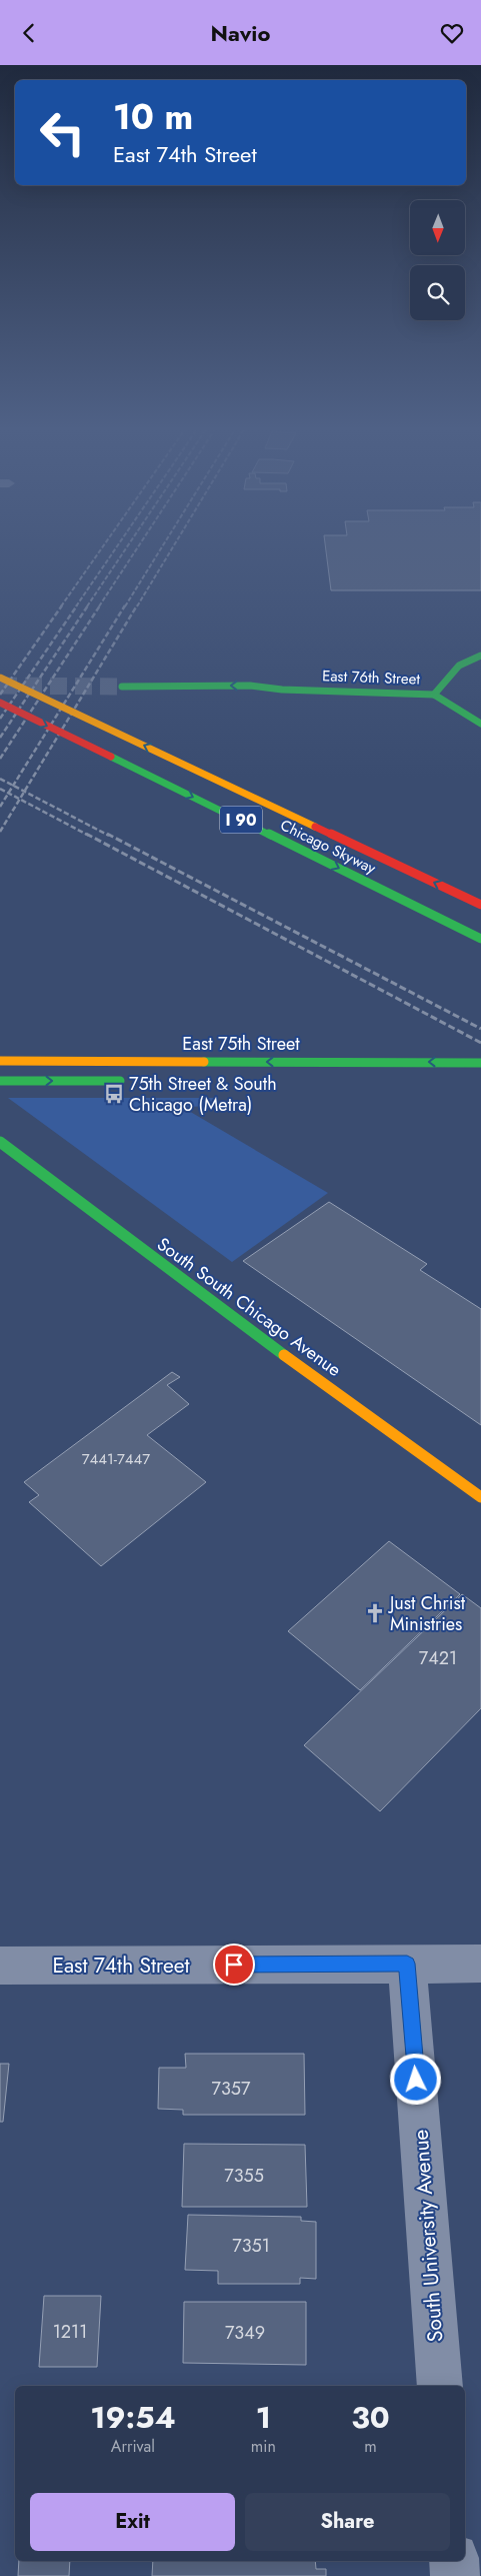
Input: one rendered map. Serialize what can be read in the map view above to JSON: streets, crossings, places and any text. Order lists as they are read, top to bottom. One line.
{"streets":{"main road":["East 76th Street","I 90","Chicago Skyway","East 75th Street","South South Chicago Avenue"],"street":["East 74th Street","South University Avenue"]},"crossings":[["East 74th Street","South University Avenue"]],"one_way":["East 75th Street"],"places":{"bus stop":["75th Street & South Chicago (Metra)"],"church":["Just Christ Ministries"]},"house_numbers":["7441-7447","7421","7357","7355","7351","1211","7349"],"north":"bottom","page":{"header":"Navio","turn":["10 m","East 74th Street"],"eta":["19:54","Arrival","1","min","30","m"],"buttons":["Exit","Share"]}}
